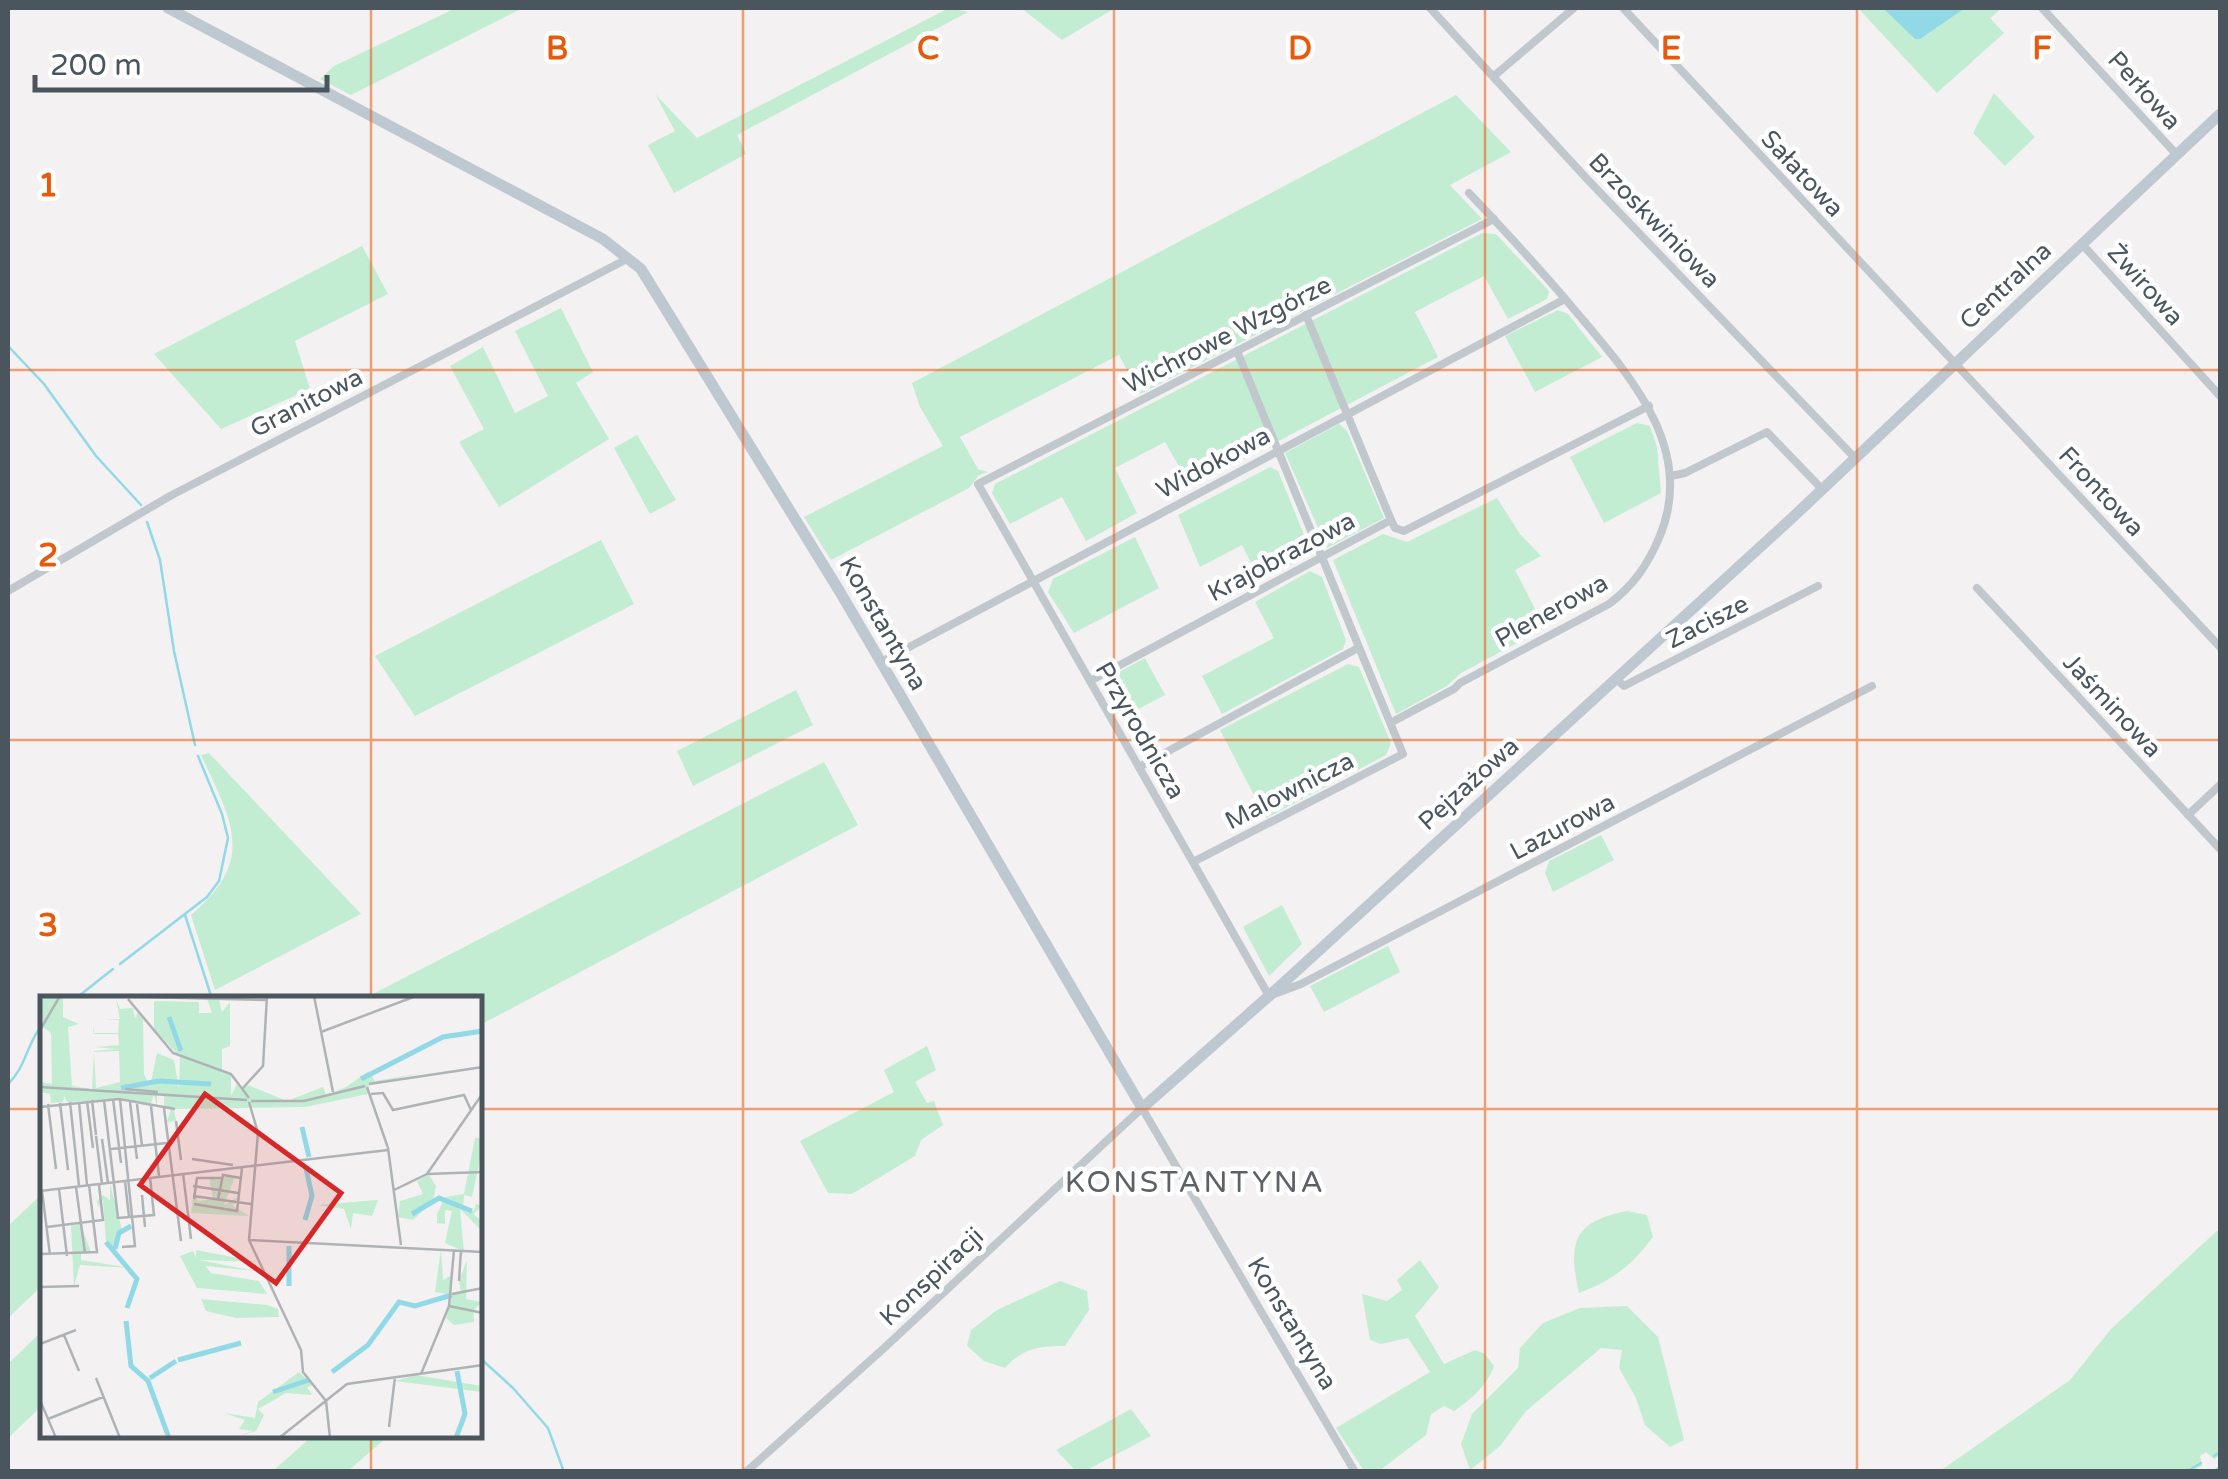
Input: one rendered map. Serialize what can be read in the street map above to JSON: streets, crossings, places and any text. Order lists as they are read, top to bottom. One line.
{"streets":{"street":["Perłowa","Sałatowa","Brzoskwiniowa","Żwirowa","Centralna","Wichrowe Wzgórze","Granitowa","Widokowa","Frontowa","Krajobrazowa","Plenerowa","Zacisze","Konstantyna","Jaśminowa","Przyrodnicza","Pejzażowa","Malownicza","Lazurowa","Konspiracji"]},"crossings":[["Perłowa","Centralna"],["Sałatowa","Centralna"],["Sałatowa","Frontowa"],["Brzoskwiniowa","Centralna"],["Żwirowa","Centralna"],["Centralna","Frontowa"],["Centralna","Pejzażowa"],["Wichrowe Wzgórze","Plenerowa"],["Wichrowe Wzgórze","Przyrodnicza"],["Granitowa","Konstantyna"],["Widokowa","Plenerowa"],["Widokowa","Konstantyna"],["Widokowa","Przyrodnicza"],["Krajobrazowa","Plenerowa"],["Krajobrazowa","Przyrodnicza"],["Plenerowa","Malownicza"],["Zacisze","Pejzażowa"],["Konstantyna","Pejzażowa"],["Konstantyna","Konspiracji"],["Przyrodnicza","Pejzażowa"],["Przyrodnicza","Malownicza"],["Przyrodnicza","Lazurowa"],["Pejzażowa","Lazurowa"],["Pejzażowa","Konspiracji"]],"districts":["KONSTANTYNA"],"scale_bar":"200 m","grid":{"columns":["B","C","D","E","F"],"rows":["1","2","3"]}}
